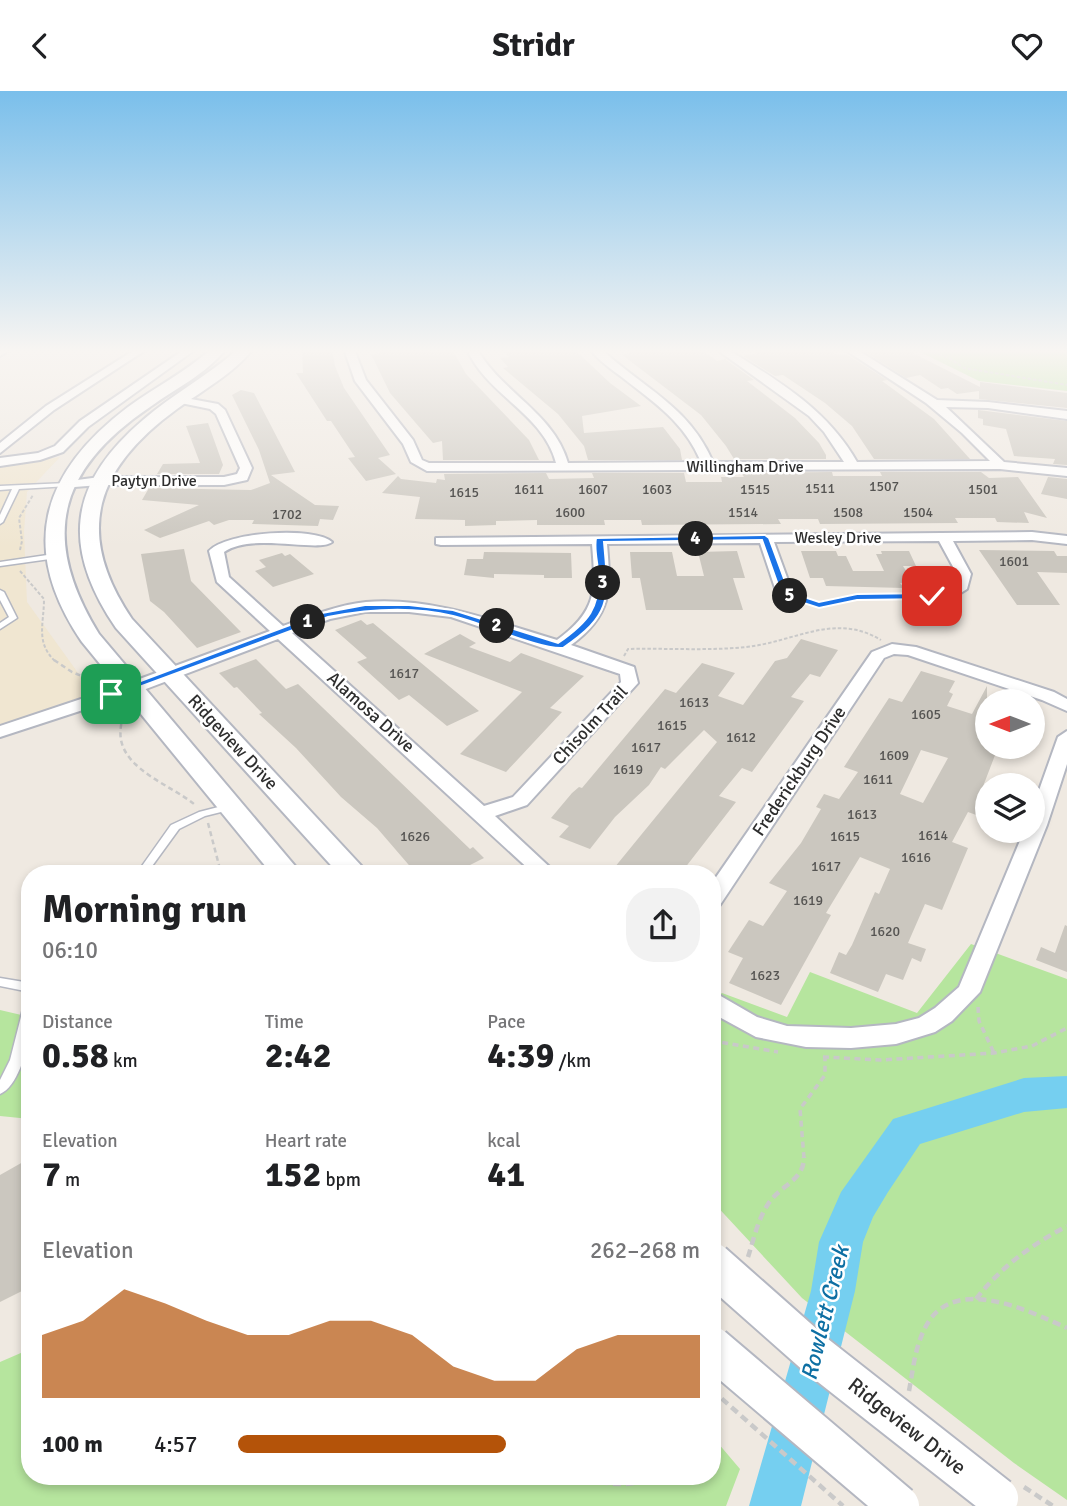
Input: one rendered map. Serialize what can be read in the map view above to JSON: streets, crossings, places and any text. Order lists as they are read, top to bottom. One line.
{"streets":{"main road":["Ridgeview Drive"],"street":["Willingham Drive","Paytyn Drive","Wesley Drive","Alamosa Drive","Chisolm Trail","Frederickburg Drive"]},"crossings":[["Paytyn Drive","Ridgeview Drive"],["Alamosa Drive","Chisolm Trail"],["Chisolm Trail","Ridgeview Drive"]],"water":["Rowlett Creek"],"house_numbers":["1507","1511","1611","1607","1603","1515","1501","1615","1600","1514","1508","1504","1702","1601","1617","1613","1605","1615","1612","1617","1609","1619","1611","1613","1614","1626","1615","1616","1617","1619","1620","1623"],"north":"left","page":{"header":"Stridr","pins":["4","3","5","1","2"],"heading":["Morning run","06:10"],"stats":[["Distance","0.58 km"],["Time","2:42"],["Pace","4:39 /km"],["Elevation","7 m"],["Heart rate","152 bpm"],["kcal","41"]],"chart":["Elevation","262–268 m"],"list":[{"name":"100 m","note":"4:57"}]}}
